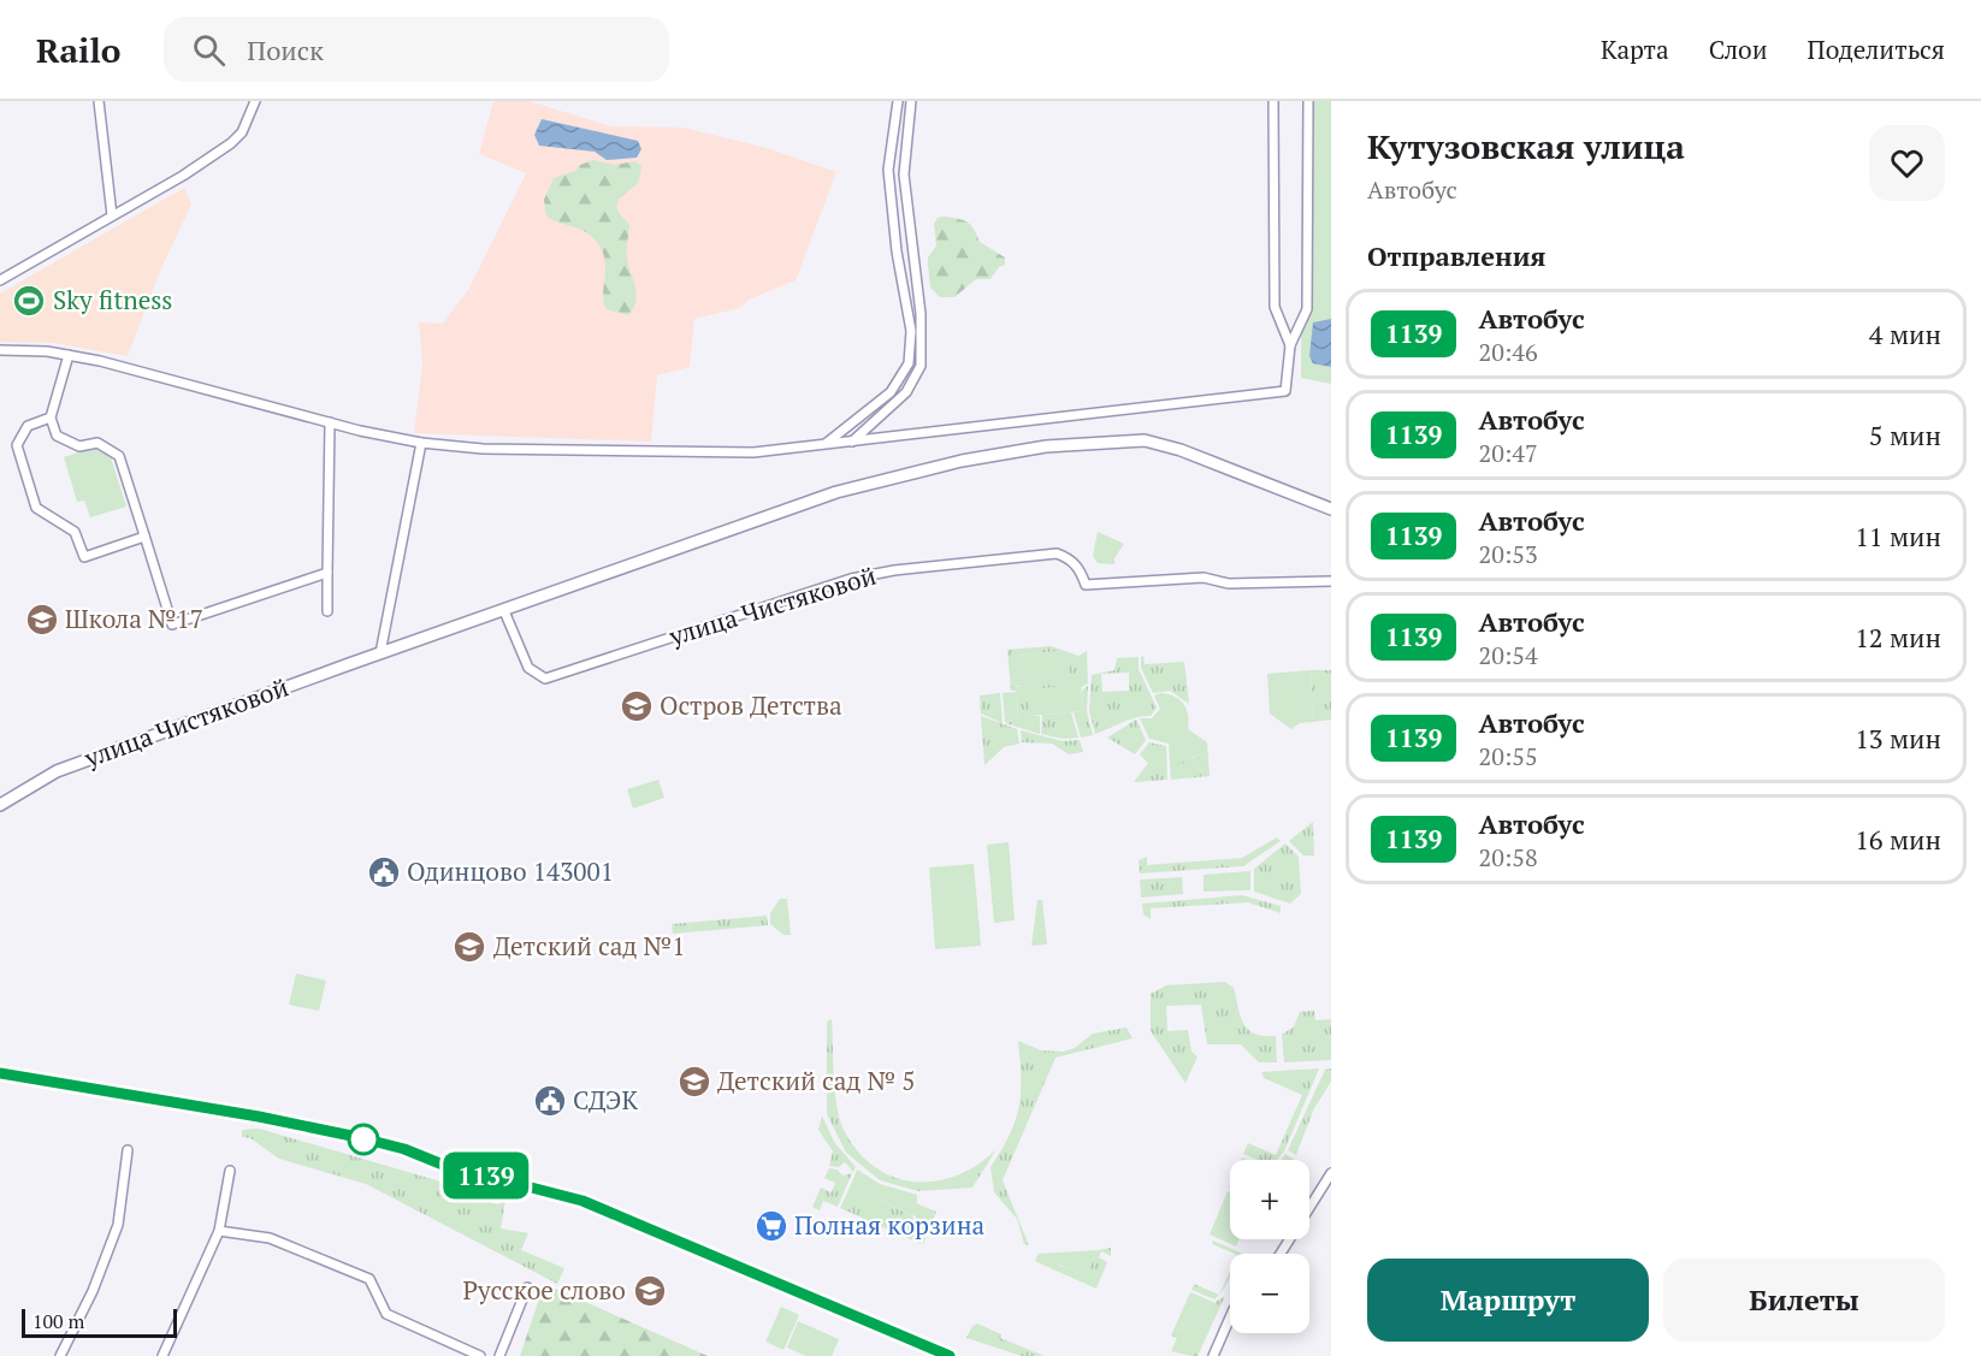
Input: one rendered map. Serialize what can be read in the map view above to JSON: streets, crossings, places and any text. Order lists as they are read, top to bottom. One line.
{"streets":{"street":["улица Чистяковой"]},"places":{"sports":["Sky fitness"],"school or university":["Школа №17","Остров Детства","Детский сад №1","Детский сад № 5","Русское слово"],"public building":["Одинцово 143001","СДЭК"],"supermarket":["Полная корзина"]},"lines":["bus line 1139"],"scale_bar":"100 m","page":{"header":"Railo","search":"Поиск","nav":["Карта","Слои","Поделиться"],"on_map":"1139","heading":[["Кутузовская улица","Автобус"],"Отправления"],"list":[{"mark":"1139","name":"Автобус","note":"20:46","value":"4 мин"},{"mark":"1139","name":"Автобус","note":"20:47","value":"5 мин"},{"mark":"1139","name":"Автобус","note":"20:53","value":"11 мин"},{"mark":"1139","name":"Автобус","note":"20:54","value":"12 мин"},{"mark":"1139","name":"Автобус","note":"20:55","value":"13 мин"},{"mark":"1139","name":"Автобус","note":"20:58","value":"16 мин"}],"map_buttons":["+","−"],"buttons":["Маршрут","Билеты"],"scale":"100 m"}}
